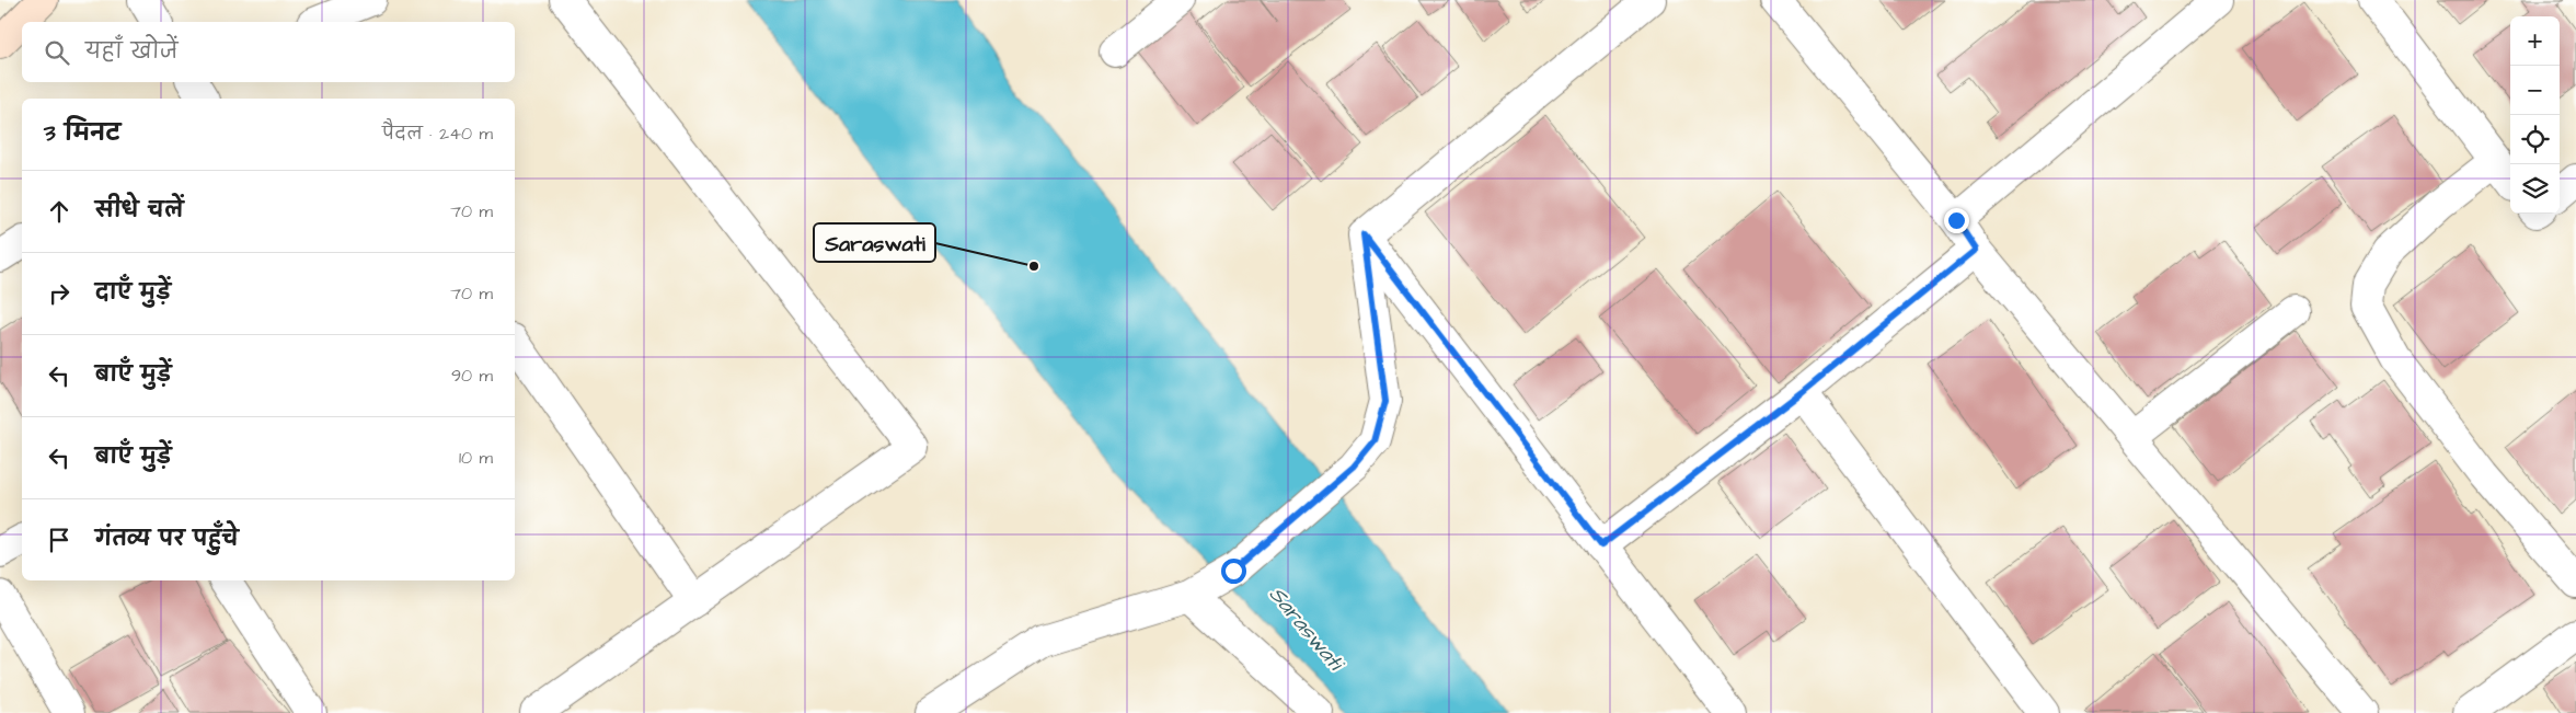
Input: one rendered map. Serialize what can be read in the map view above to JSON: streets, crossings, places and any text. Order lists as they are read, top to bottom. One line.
{"water":["Saraswati"],"places":["Saraswati"],"page":{"map_buttons":["+","−"],"search":"यहाँ खोजें","heading":["3 मिनट","पैदल · 240 m"],"list":[["सीधे चलें","70 m"],["दाएँ मुड़ें","70 m"],["बाएँ मुड़ें","90 m"],["बाएँ मुड़ें","10 m"],"गंतव्य पर पहुँचे"]}}
